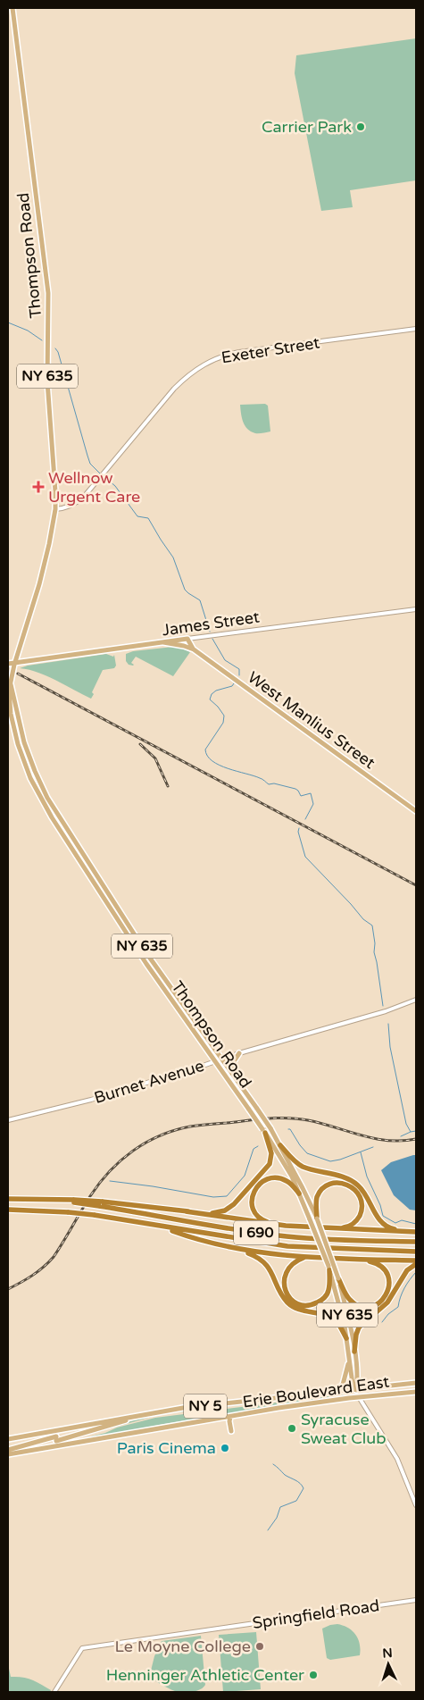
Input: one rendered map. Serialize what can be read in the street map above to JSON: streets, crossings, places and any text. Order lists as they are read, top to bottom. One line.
{"streets":{"highway":["I 690"],"main road":["Thompson Road","NY 635","James Street","West Manlius Street","Erie Boulevard East","NY 5"],"street":["Exeter Street","Burnet Avenue","Springfield Road"]},"crossings":[["Thompson Road","Exeter Street"],["Thompson Road","James Street"],["Thompson Road","Burnet Avenue"],["Thompson Road","Erie Boulevard East"],["James Street","West Manlius Street"]],"places":{"other":["Carrier Park","Syracuse Sweat Club","Paris Cinema","Le Moyne College","Henninger Athletic Center"],"health":["Wellnow Urgent Care"]},"north":"top"}
